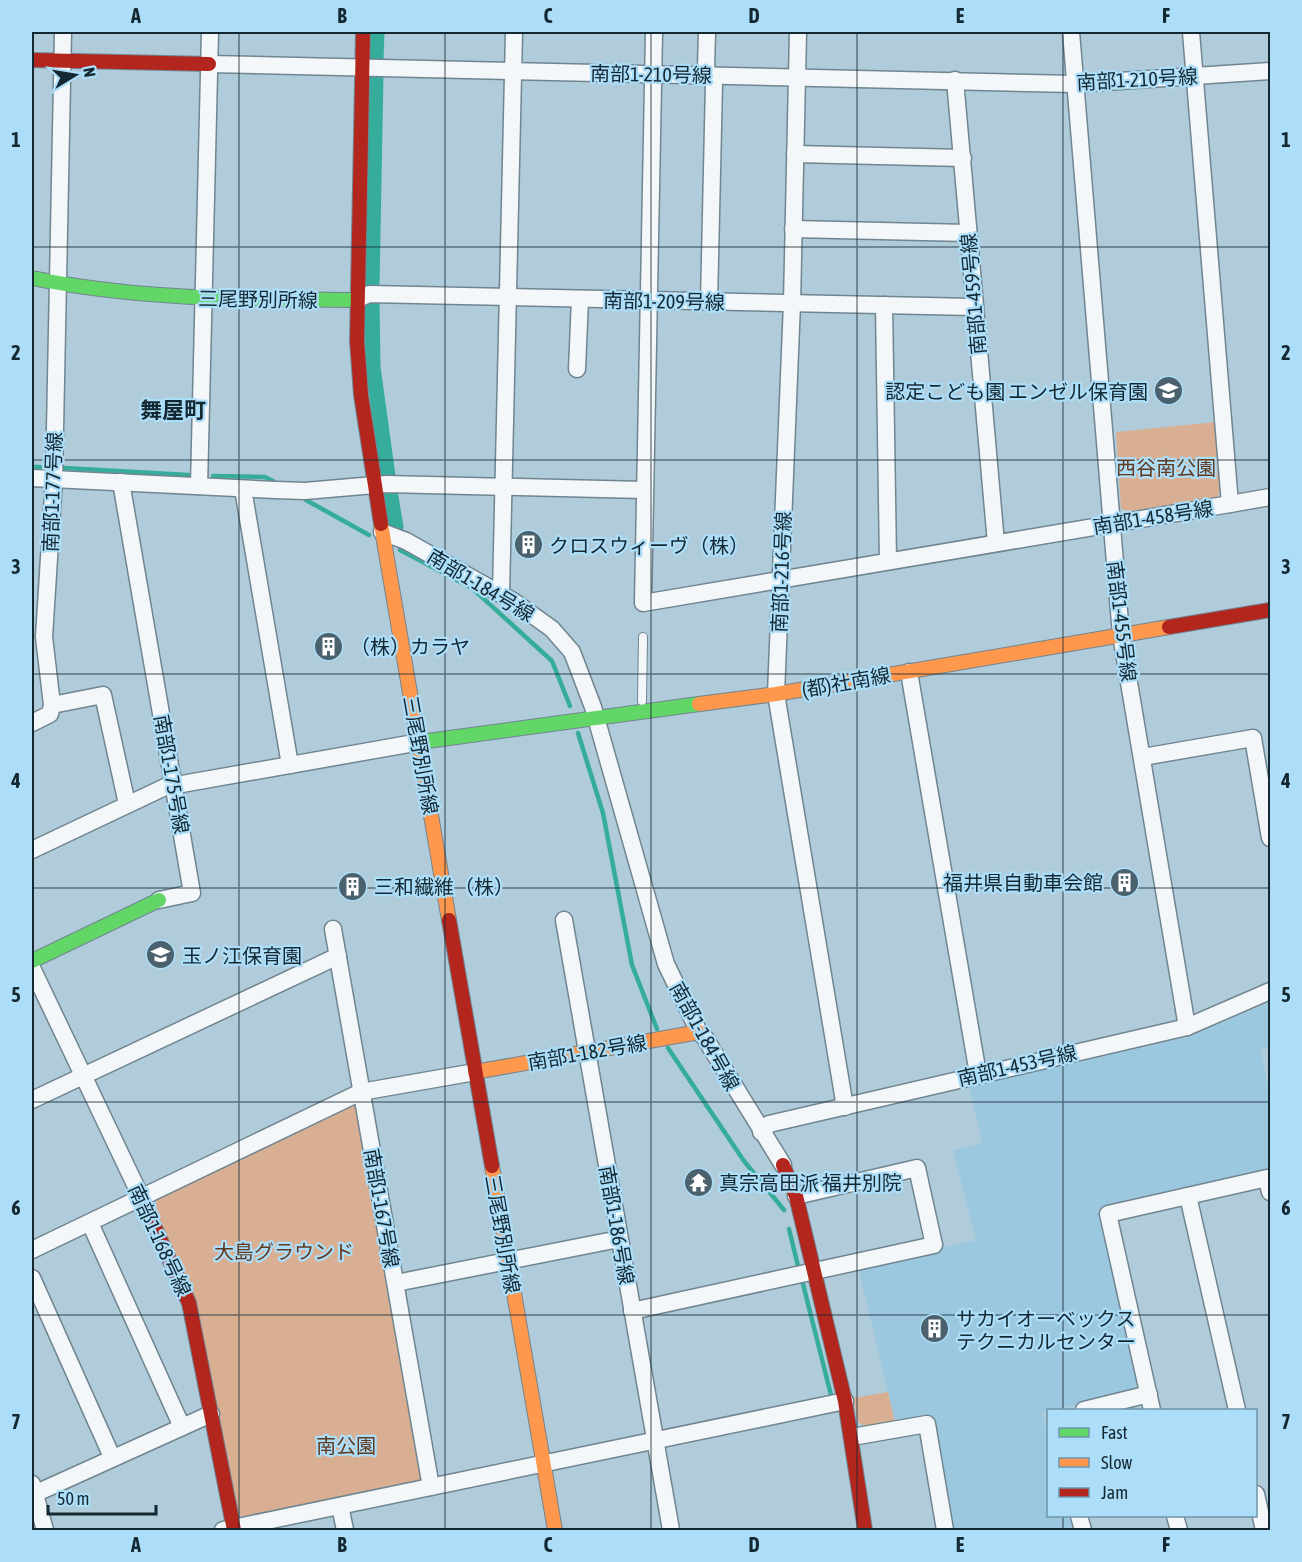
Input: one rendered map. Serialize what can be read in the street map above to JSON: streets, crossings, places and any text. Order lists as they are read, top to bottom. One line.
{"streets":{"street":["南部1-210号線","南部1-459号線","三尾野別所線","南部1-209号線","南部1-177号線","南部1-458号線","南部1-216号線","南部1-184号線","南部1-455号線","(都)社南線","南部1-175号線","南部1-182号線","南部1-453号線","南部1-167号線","南部1-186号線","南部1-168号線"]},"crossings":[["南部1-210号線","南部1-459号線"],["南部1-210号線","南部1-177号線"],["南部1-210号線","南部1-458号線"],["南部1-210号線","南部1-216号線"],["南部1-210号線","南部1-455号線"],["南部1-459号線","南部1-209号線"],["南部1-459号線","南部1-458号線"],["三尾野別所線","南部1-209号線"],["三尾野別所線","南部1-177号線"],["三尾野別所線","南部1-184号線"],["三尾野別所線","(都)社南線"],["三尾野別所線","南部1-182号線"],["南部1-209号線","南部1-216号線"],["南部1-458号線","南部1-216号線"],["南部1-458号線","南部1-455号線"],["南部1-216号線","(都)社南線"],["南部1-216号線","南部1-453号線"],["南部1-184号線","(都)社南線"],["南部1-184号線","南部1-182号線"],["南部1-184号線","南部1-453号線"],["南部1-455号線","(都)社南線"],["南部1-455号線","南部1-453号線"],["南部1-182号線","南部1-186号線"]],"districts":["舞屋町"],"parks":["西谷南公園","大島グラウンド","南公園"],"places":{"school or university":["認定こども園 エンゼル保育園","玉ノ江保育園"],"building":["クロスウィーヴ（株）","（株）カラヤ","福井県自動車会館","三和繊維（株）","サカイオーベックス テクニカルセンター"],"temple":["真宗高田派 福井別院"]},"legend":["Fast","Slow","Jam"],"scale_bar":"50 m","north":"right","grid":{"columns":["A","B","C","D","E","F"],"rows":["1","2","3","4","5","6","7"]}}
